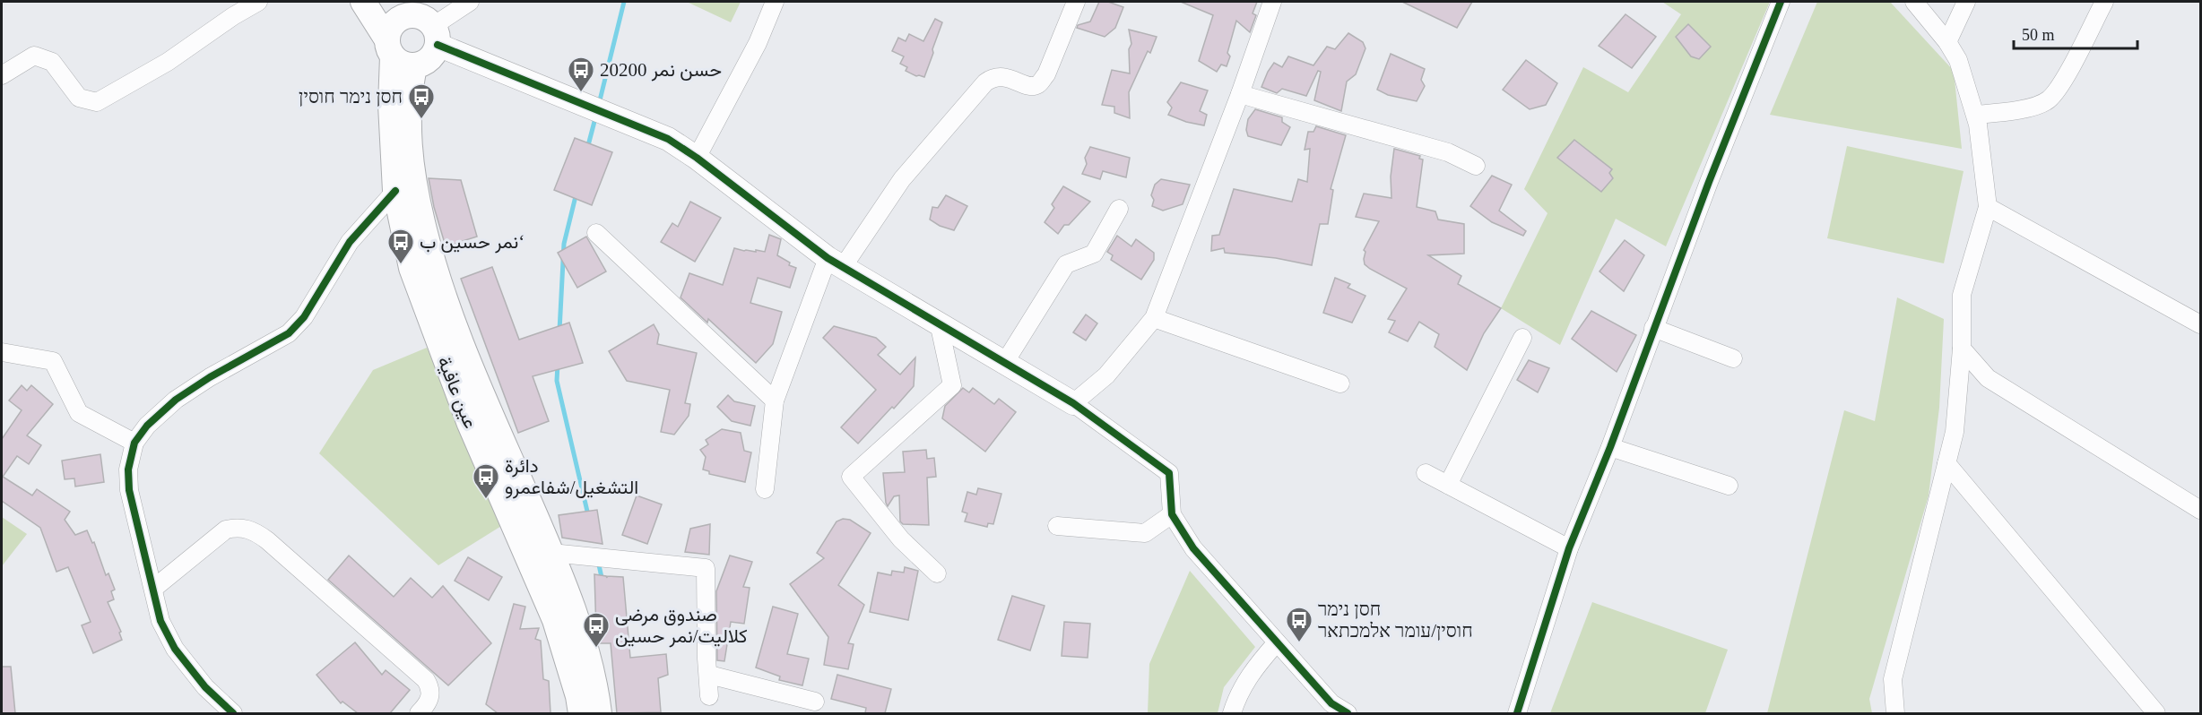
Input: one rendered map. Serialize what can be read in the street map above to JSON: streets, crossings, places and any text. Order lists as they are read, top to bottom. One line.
{"streets":{"main road":["عين عافية"]},"places":{"bus stop":["حسن نمر 20200","חסן נימר חוסין","نمر حسين ب‘","دائرة التشغيل/شفاعمرو","חסן נימר חוסין/עומר אלמכתאר","صندوق مرضى كلاليت/نمر حسين"]},"scale_bar":"50 m"}
